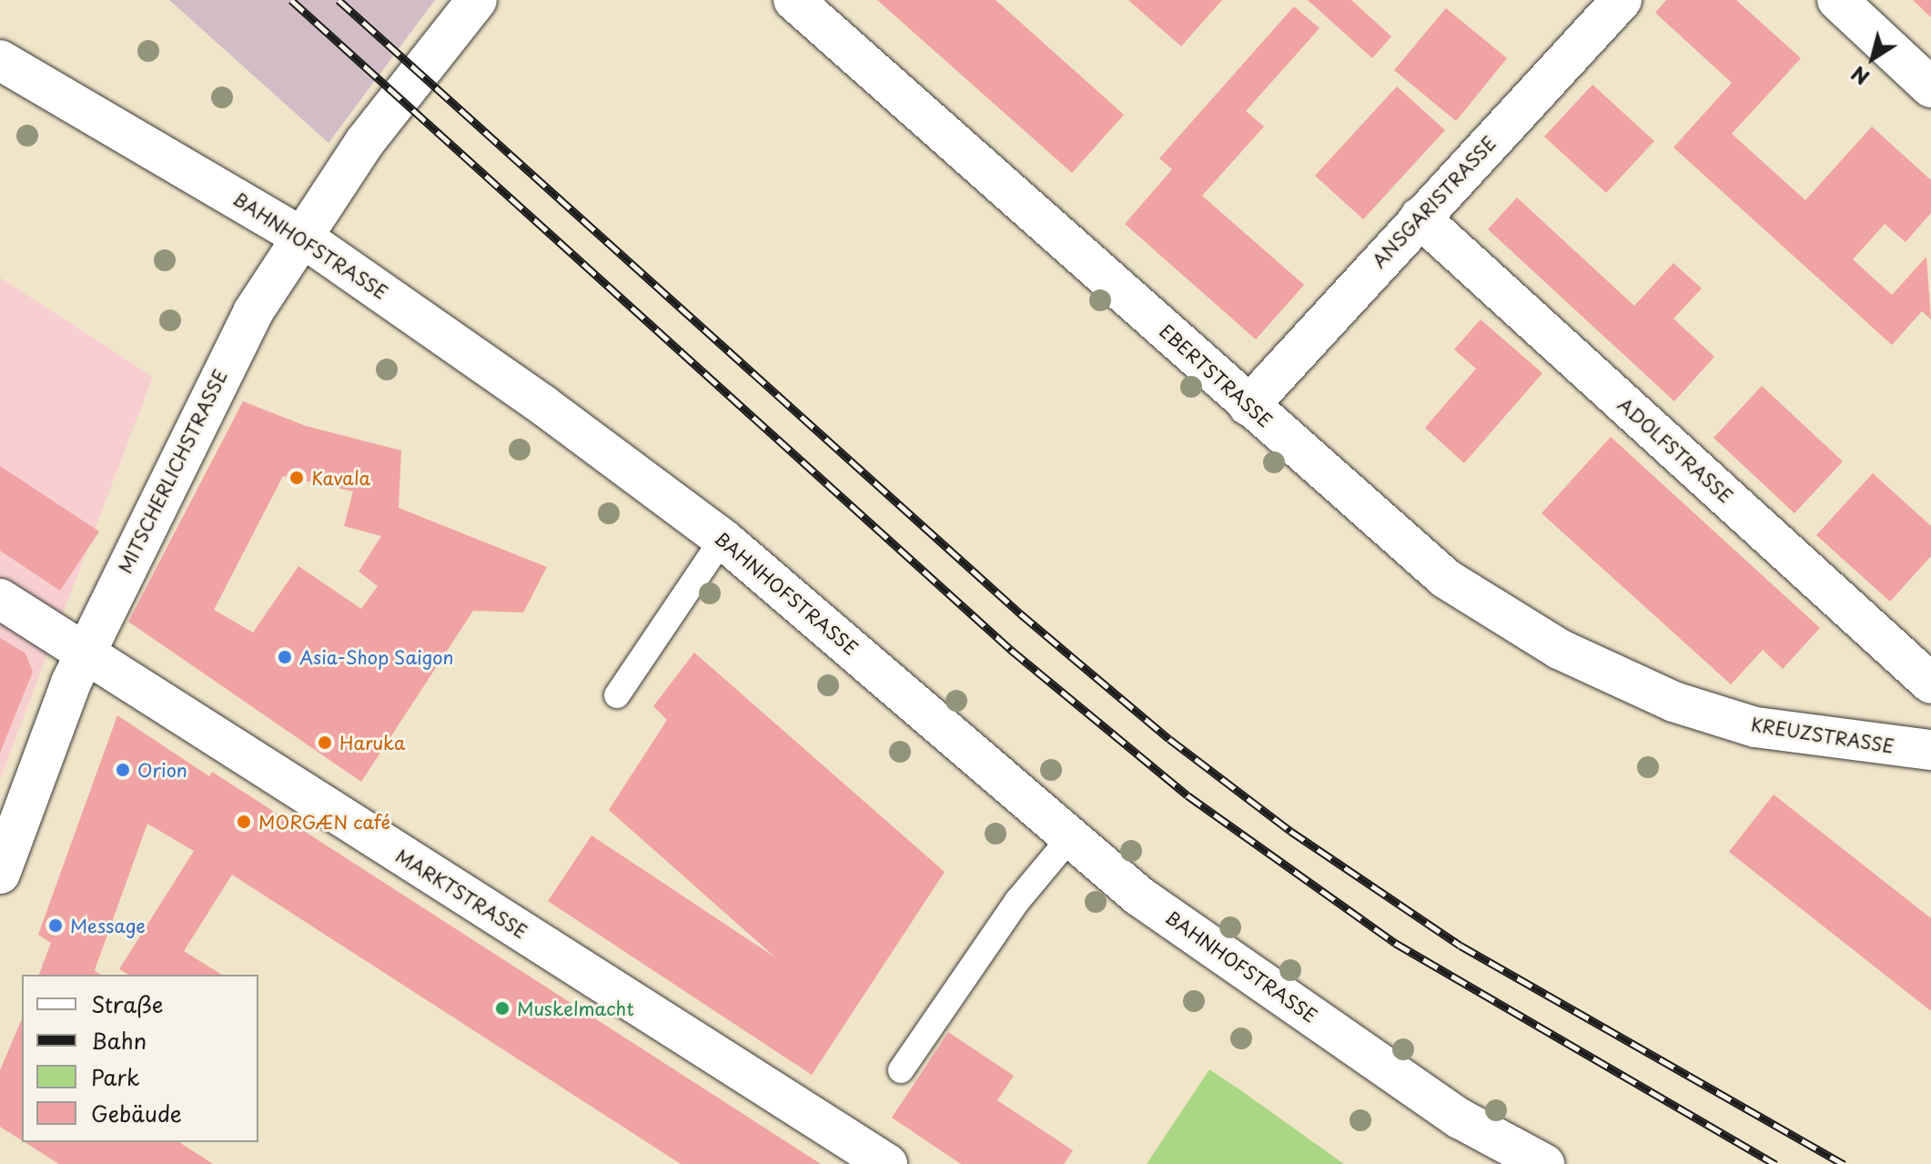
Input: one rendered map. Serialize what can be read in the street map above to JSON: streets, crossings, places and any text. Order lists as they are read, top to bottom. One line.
{"streets":{"street":["ANSGARISTRASSE","BAHNHOFSTRASSE","EBERTSTRASSE","ADOLFSTRASSE","MITSCHERLICHSTRASSE","KREUZSTRASSE","MARKTSTRASSE"]},"crossings":[["ANSGARISTRASSE","EBERTSTRASSE"],["ANSGARISTRASSE","ADOLFSTRASSE"],["BAHNHOFSTRASSE","MITSCHERLICHSTRASSE"],["EBERTSTRASSE","KREUZSTRASSE"],["MITSCHERLICHSTRASSE","MARKTSTRASSE"]],"places":["Kavala","Asia-Shop Saigon","Haruka","Orion","MORGÆN café","Message","Muskelmacht"],"legend":["Straße","Bahn","Park","Gebäude"],"north":"bottom left"}
